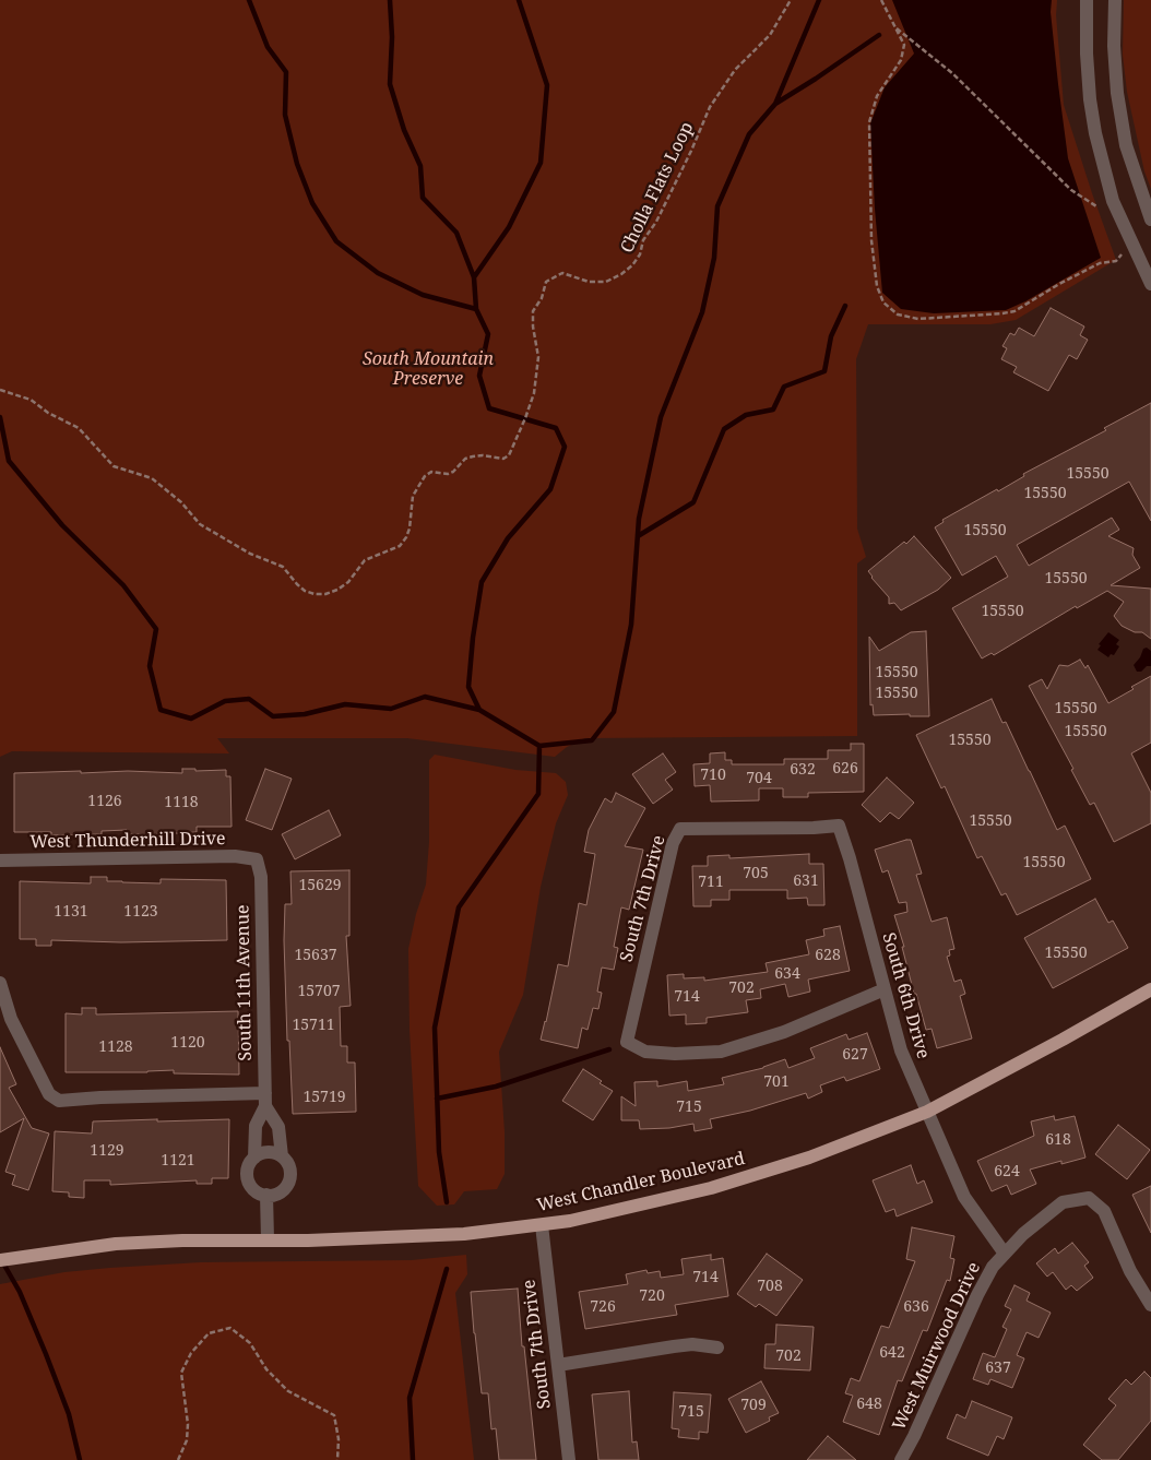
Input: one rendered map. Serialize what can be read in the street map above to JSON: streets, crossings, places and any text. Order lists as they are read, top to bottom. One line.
{"streets":{"main road":["West Chandler Boulevard"],"street":["West Thunderhill Drive","South 7th Drive","South 11th Avenue","South 6th Drive","West Muirwood Drive"],"path":["Cholla Flats Loop"]},"crossings":[["West Thunderhill Drive","South 11th Avenue"],["South 7th Drive","South 6th Drive"],["South 7th Drive","West Chandler Boulevard"],["South 6th Drive","West Chandler Boulevard"],["South 6th Drive","West Muirwood Drive"]],"parks":["South Mountain Preserve"],"house_numbers":["15550","15550","15550","15550","15550","15550","15550","15550","15550","15550","626","632","710","704","1126","1118","15550","15550","705","631","711","15629","1131","1123","15550","15637","628","634","702","15707","714","15711","1120","1128","627","701","15719","715","618","1129","1121","624","714","708","720","726","636","642","702","637","648","709","715"]}
